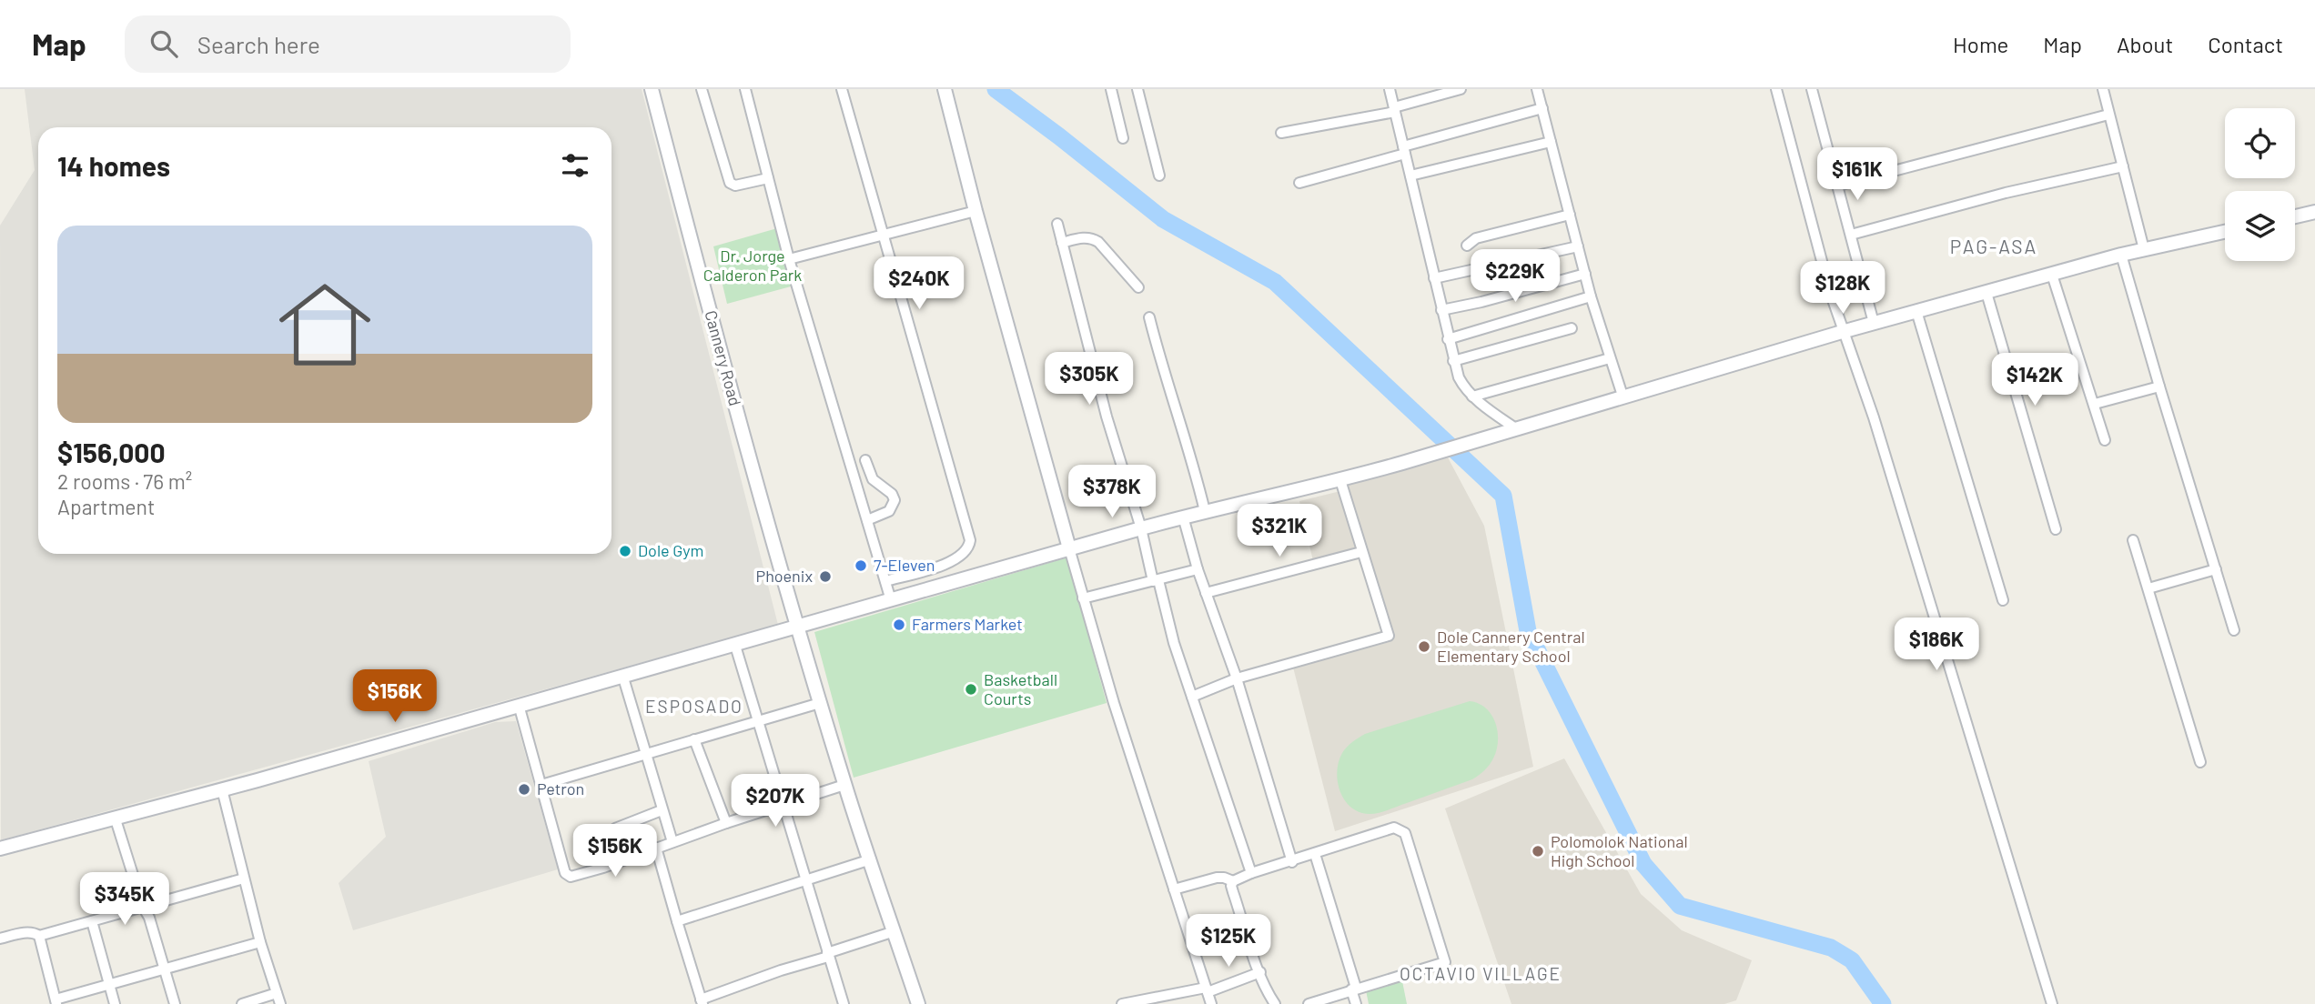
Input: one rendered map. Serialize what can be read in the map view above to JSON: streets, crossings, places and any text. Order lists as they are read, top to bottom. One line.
{"streets":{"street":["Cannery Road"]},"districts":["PAG-ASA","ESPOSADO","OCTAVIO VILLAGE"],"parks":["Dr. Jorge Calderon Park"],"places":["Dole Gym","7-Eleven","Phoenix","Farmers Market","Dole Cannery Central Elementary School","Basketball Courts","Petron","Polomolok National High School"],"page":{"header":"Map","search":"Search here","nav":["Home","Map","About","Contact"],"heading":"14 homes","price":["$161K","$229K","$240K","$128K","$305K","$142K","$378K","$321K","$186K","$156K","$207K","$156K","$345K","$125K"],"list":[{"name":"$156,000","note":"2 rooms · 76 m² · Apartment"}]}}
